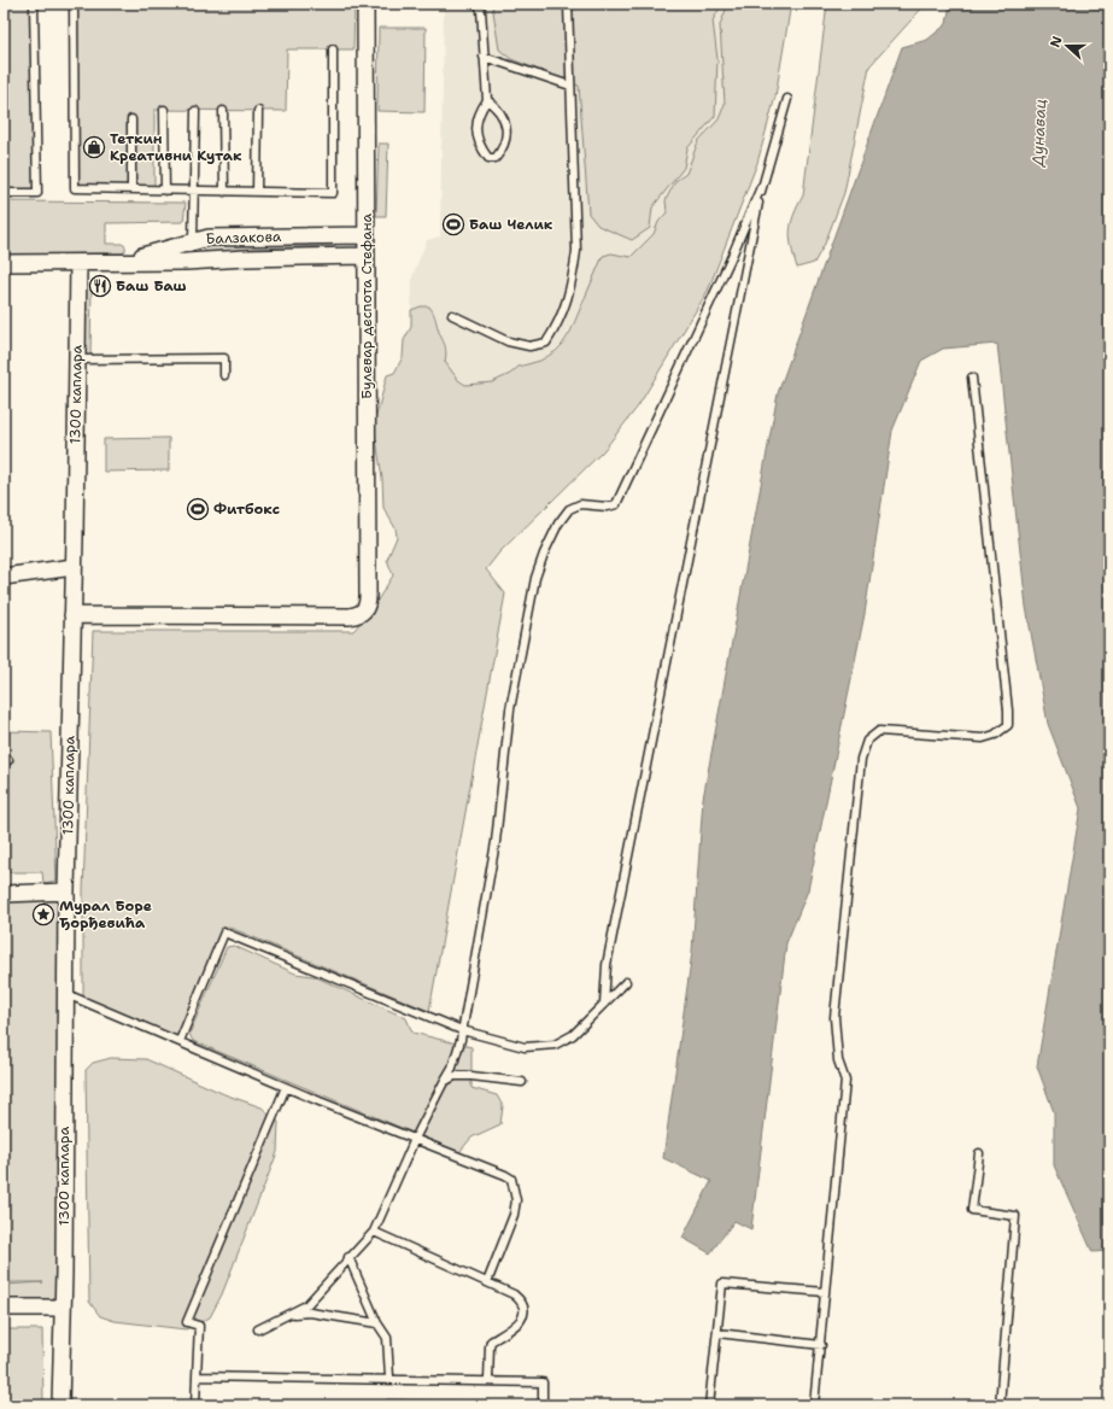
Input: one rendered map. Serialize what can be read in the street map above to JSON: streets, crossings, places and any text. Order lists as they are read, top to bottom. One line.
{"streets":{"street":["Балзакова","Булевар деспота Стефана","1300 каплара"]},"crossings":[["Балзакова","Булевар деспота Стефана"],["Балзакова","1300 каплара"],["Булевар деспота Стефана","1300 каплара"]],"water":["Дунавац"],"places":{"shop":["Теткин Креативни Кутак"],"sports":["Баш Челик","Фитбокс"],"restaurant":["Баш Баш"],"place":["Мурал Боре Ђорђевића"]},"north":"left"}
